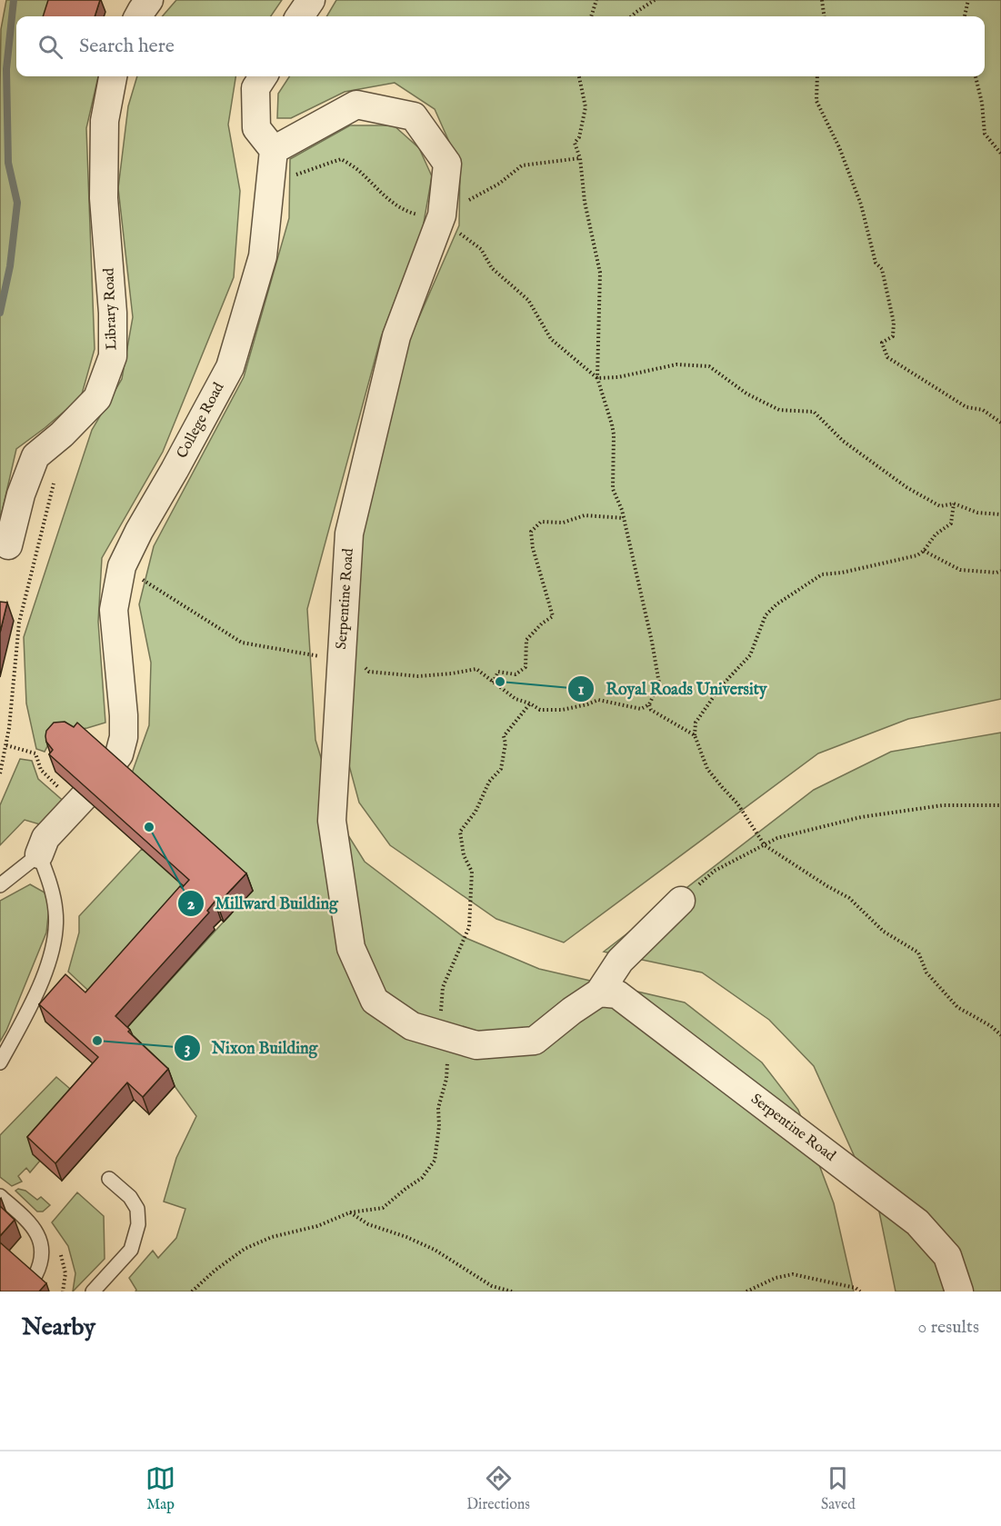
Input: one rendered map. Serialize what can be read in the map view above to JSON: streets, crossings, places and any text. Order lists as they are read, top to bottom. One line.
{"streets":{"street":["Library Road","College Road","Serpentine Road"]},"crossings":[["College Road","Serpentine Road"]],"places":["Royal Roads University","Millward Building","Nixon Building"],"page":{"search":"Search here","heading":["Nearby","0 results"],"nav":["Map","Directions","Saved"]}}
